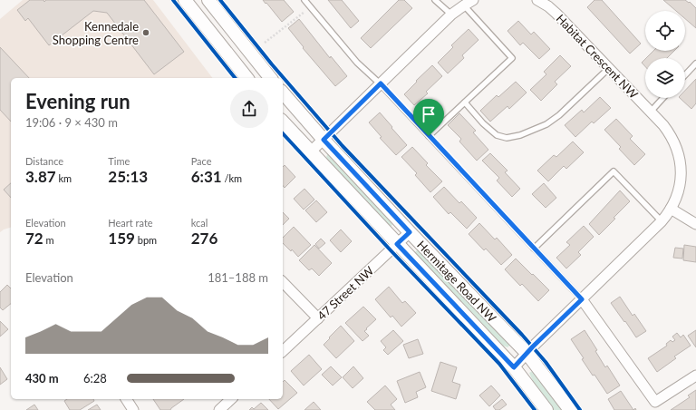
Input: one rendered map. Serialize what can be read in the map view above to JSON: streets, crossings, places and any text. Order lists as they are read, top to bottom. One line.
{"streets":{"street":["Habitat Crescent NW","Hermitage Road NW","47 Street NW"]},"crossings":[["Habitat Crescent NW","Hermitage Road NW"],["Hermitage Road NW","47 Street NW"]],"places":["Kennedale Shopping Centre"],"page":{"heading":["Evening run","19:06 · 9 × 430 m"],"stats":[["Distance","3.87 km"],["Time","25:13"],["Pace","6:31 /km"],["Elevation","72 m"],["Heart rate","159 bpm"],["kcal","276"]],"chart":["Elevation","181–188 m"],"list":[{"name":"430 m","note":"6:28"}]}}
